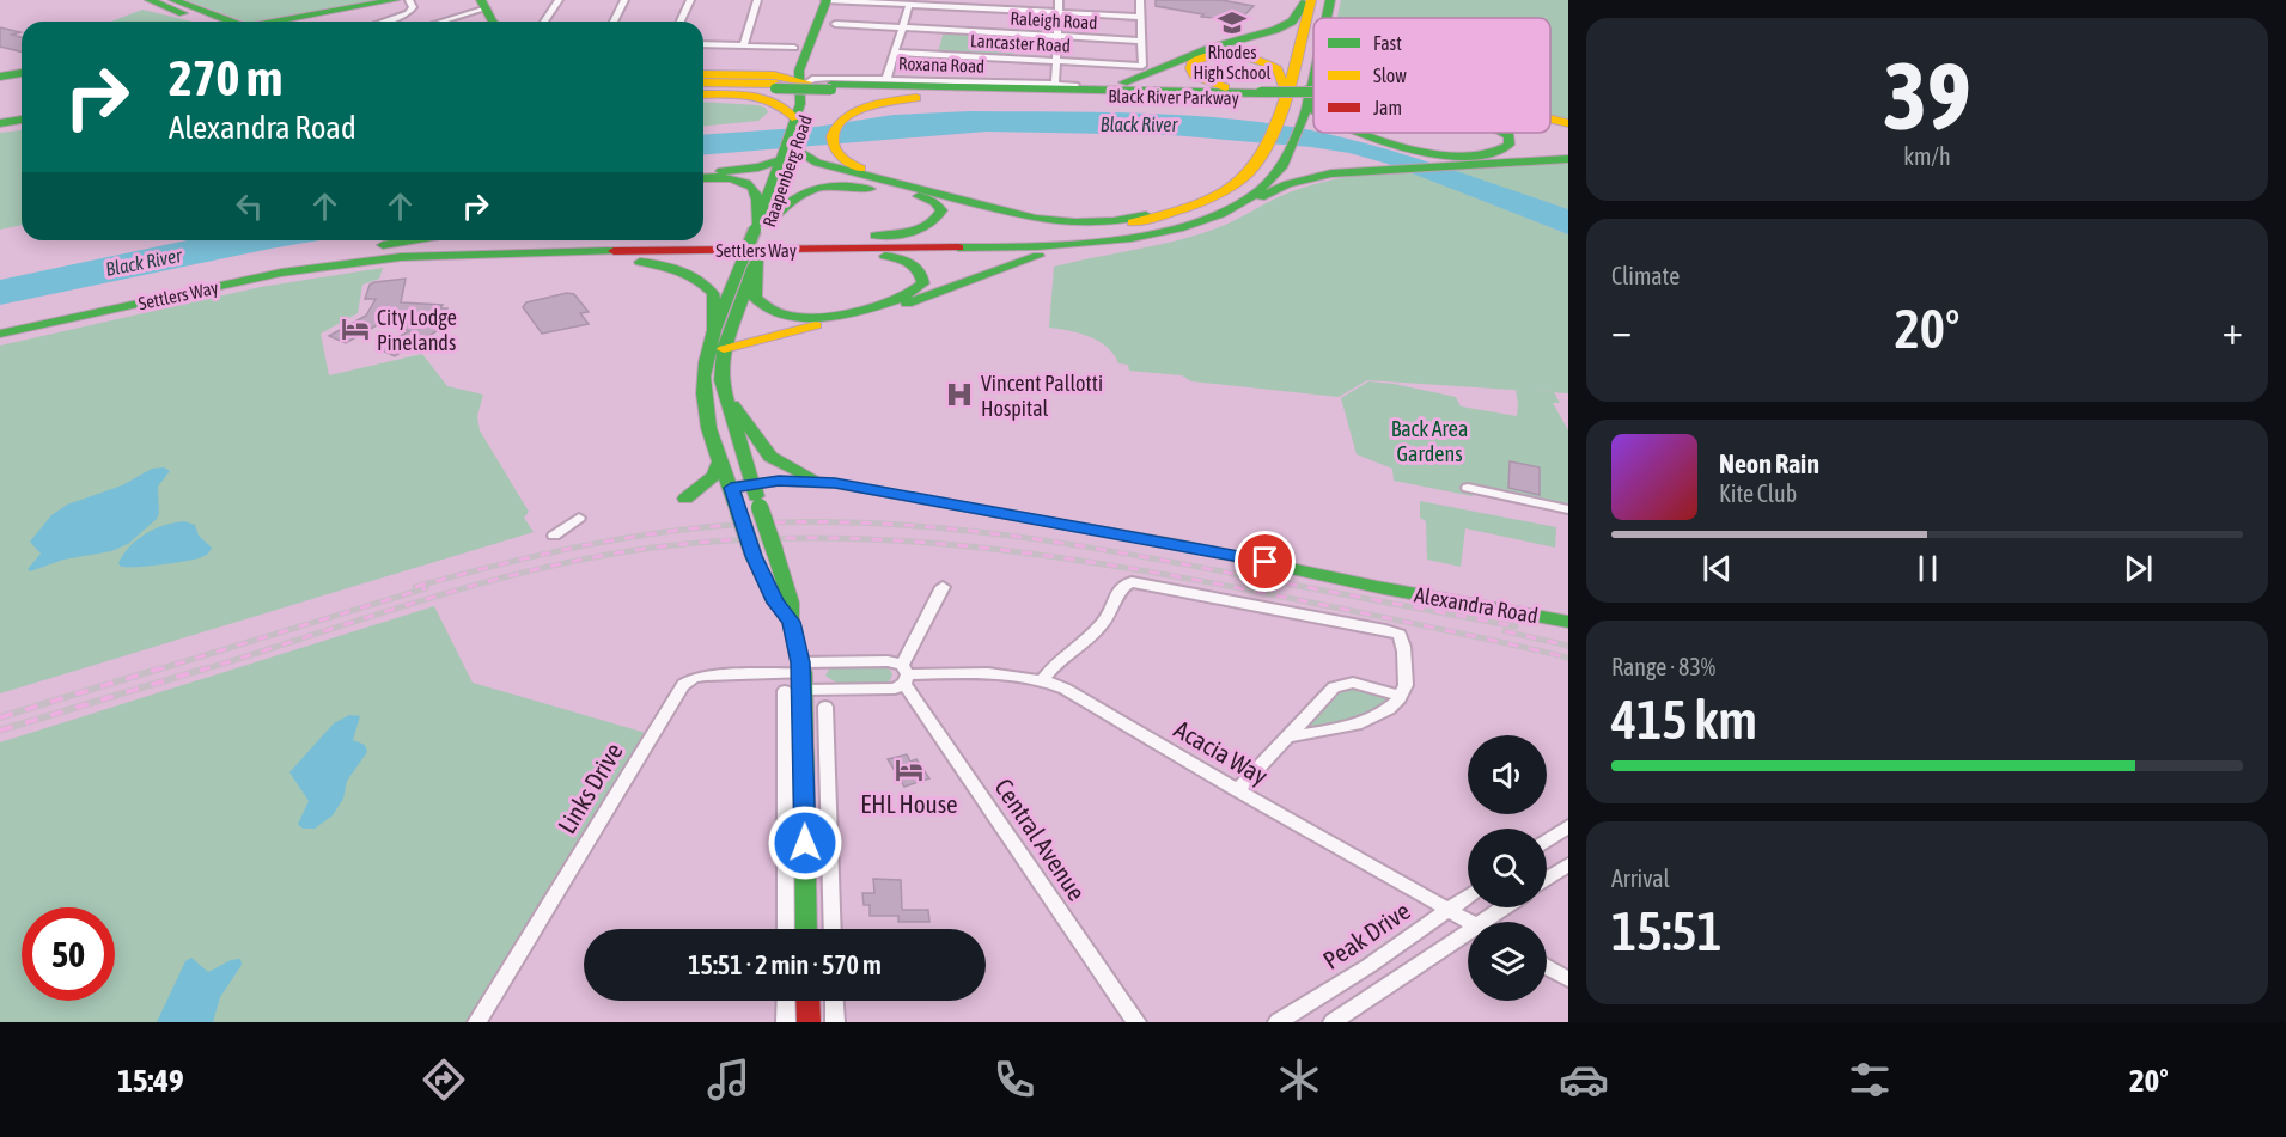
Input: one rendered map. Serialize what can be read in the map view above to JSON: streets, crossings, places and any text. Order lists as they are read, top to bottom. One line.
{"streets":{"main road":["Black River Parkway","Raapenberg Road","Settlers Way","Alexandra Road"],"street":["Raleigh Road","Lancaster Road","Roxana Road","Acacia Way","Links Drive","Central Avenue","Peak Drive"]},"crossings":[["Raleigh Road","Lancaster Road"],["Roxana Road","Black River Parkway"],["Roxana Road","Raapenberg Road"],["Raapenberg Road","Alexandra Road"],["Raapenberg Road","Links Drive"],["Acacia Way","Central Avenue"],["Acacia Way","Peak Drive"]],"water":["Black River"],"parks":["Back Area Gardens"],"places":{"school or university":["Rhodes High School"],"hotel":["City Lodge Pinelands","EHL House"],"hospital":["Vincent Pallotti Hospital"]},"legend":["Fast","Slow","Jam"],"page":{"tile":[["39","km/h"],"Climate",["Range · 83%","415 km"],["Arrival","15:51"]],"turn":["270 m","Alexandra Road"],"heat":["−","20°","+"],"song":["Neon Rain","Kite Club"],"limit":"50","trip":"15:51 · 2 min · 570 m","tabs":["15:49","20°"]}}
